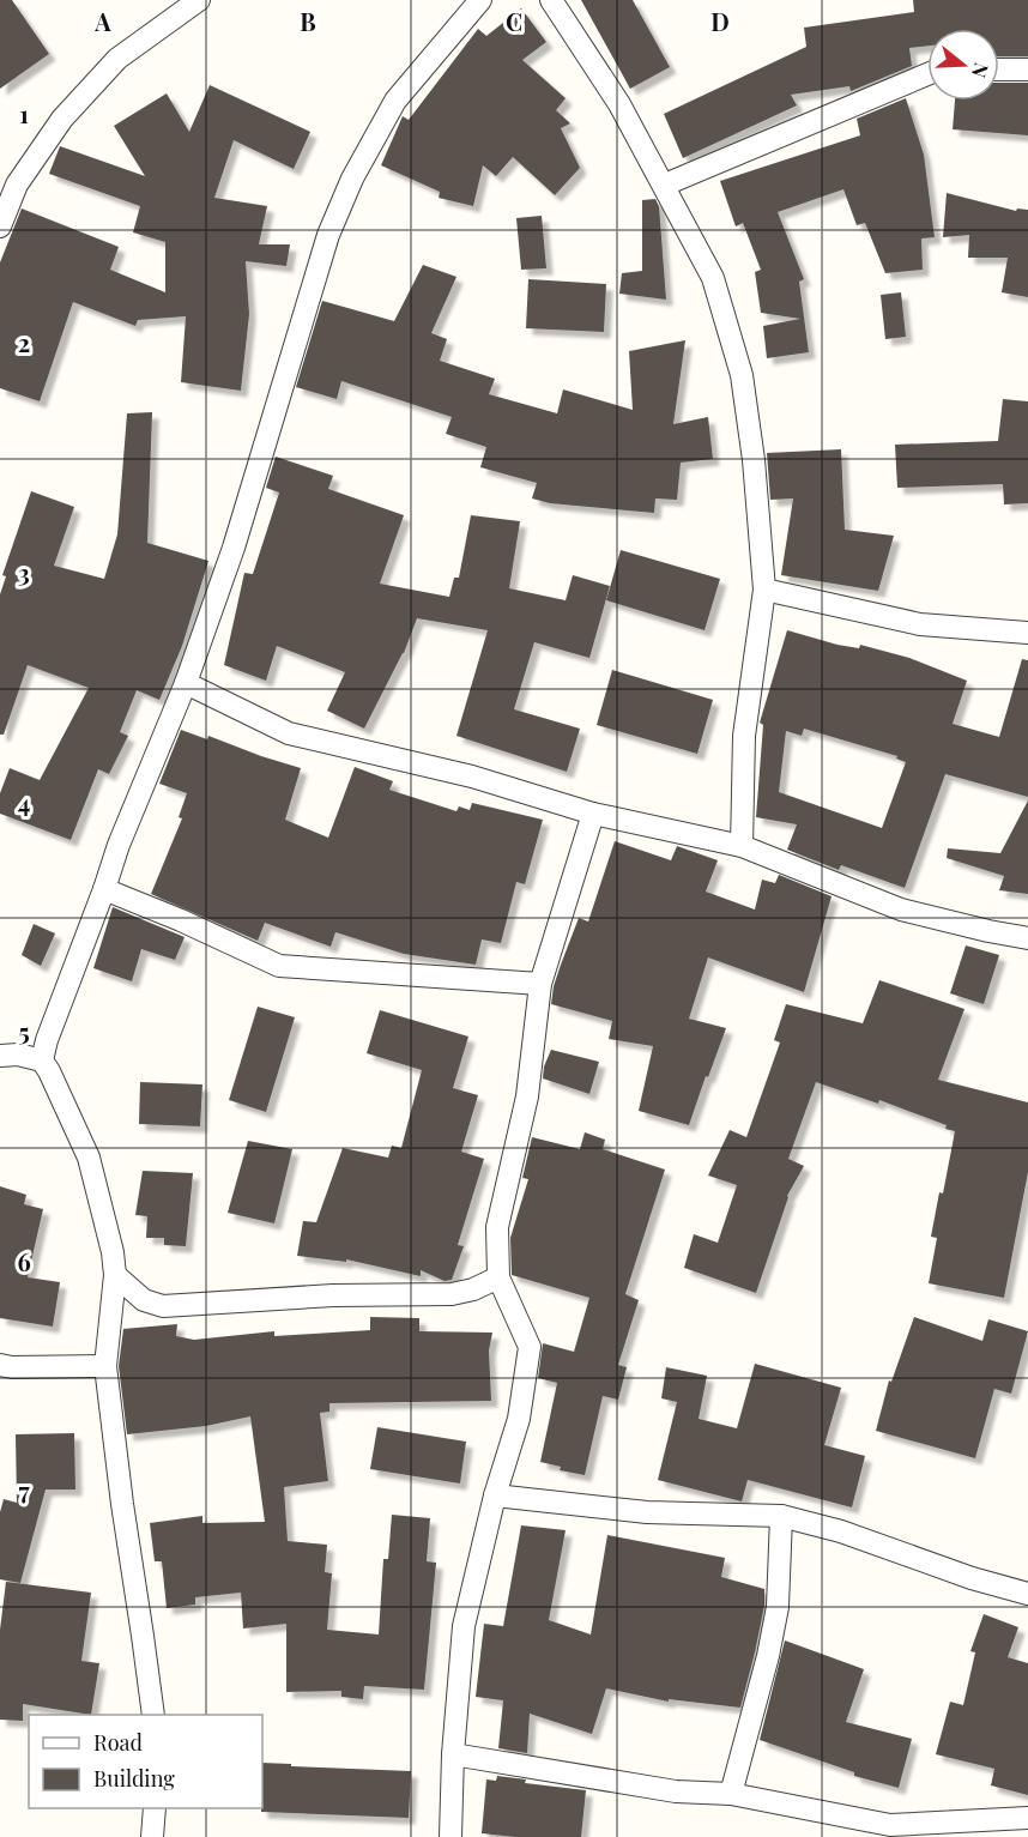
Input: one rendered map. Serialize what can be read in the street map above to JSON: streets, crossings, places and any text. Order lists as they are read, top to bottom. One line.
{"legend":["Road","Building"],"north":"right","grid":{"columns":["A","B","C","D"],"rows":["1","2","3","4","5","6","7"]}}
